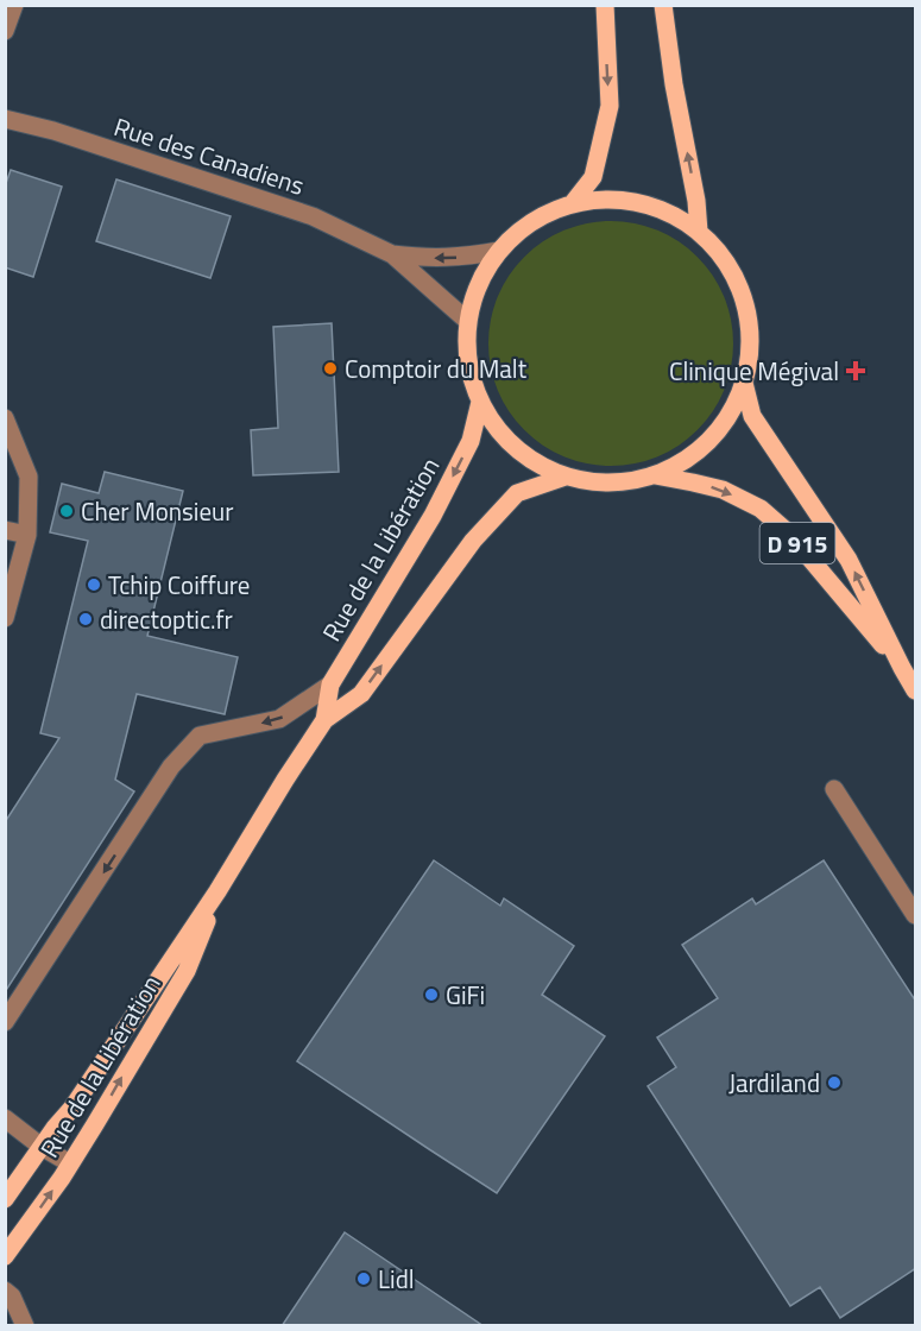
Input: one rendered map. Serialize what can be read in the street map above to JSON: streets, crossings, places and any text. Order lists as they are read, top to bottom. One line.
{"streets":{"main road":["D 915","Rue de la Libération"],"street":["Rue des Canadiens"]},"places":{"other":["Comptoir du Malt","Cher Monsieur","Tchip Coiffure","directoptic.fr","GiFi","Jardiland","Lidl"],"health":["Clinique Mégival"]}}
